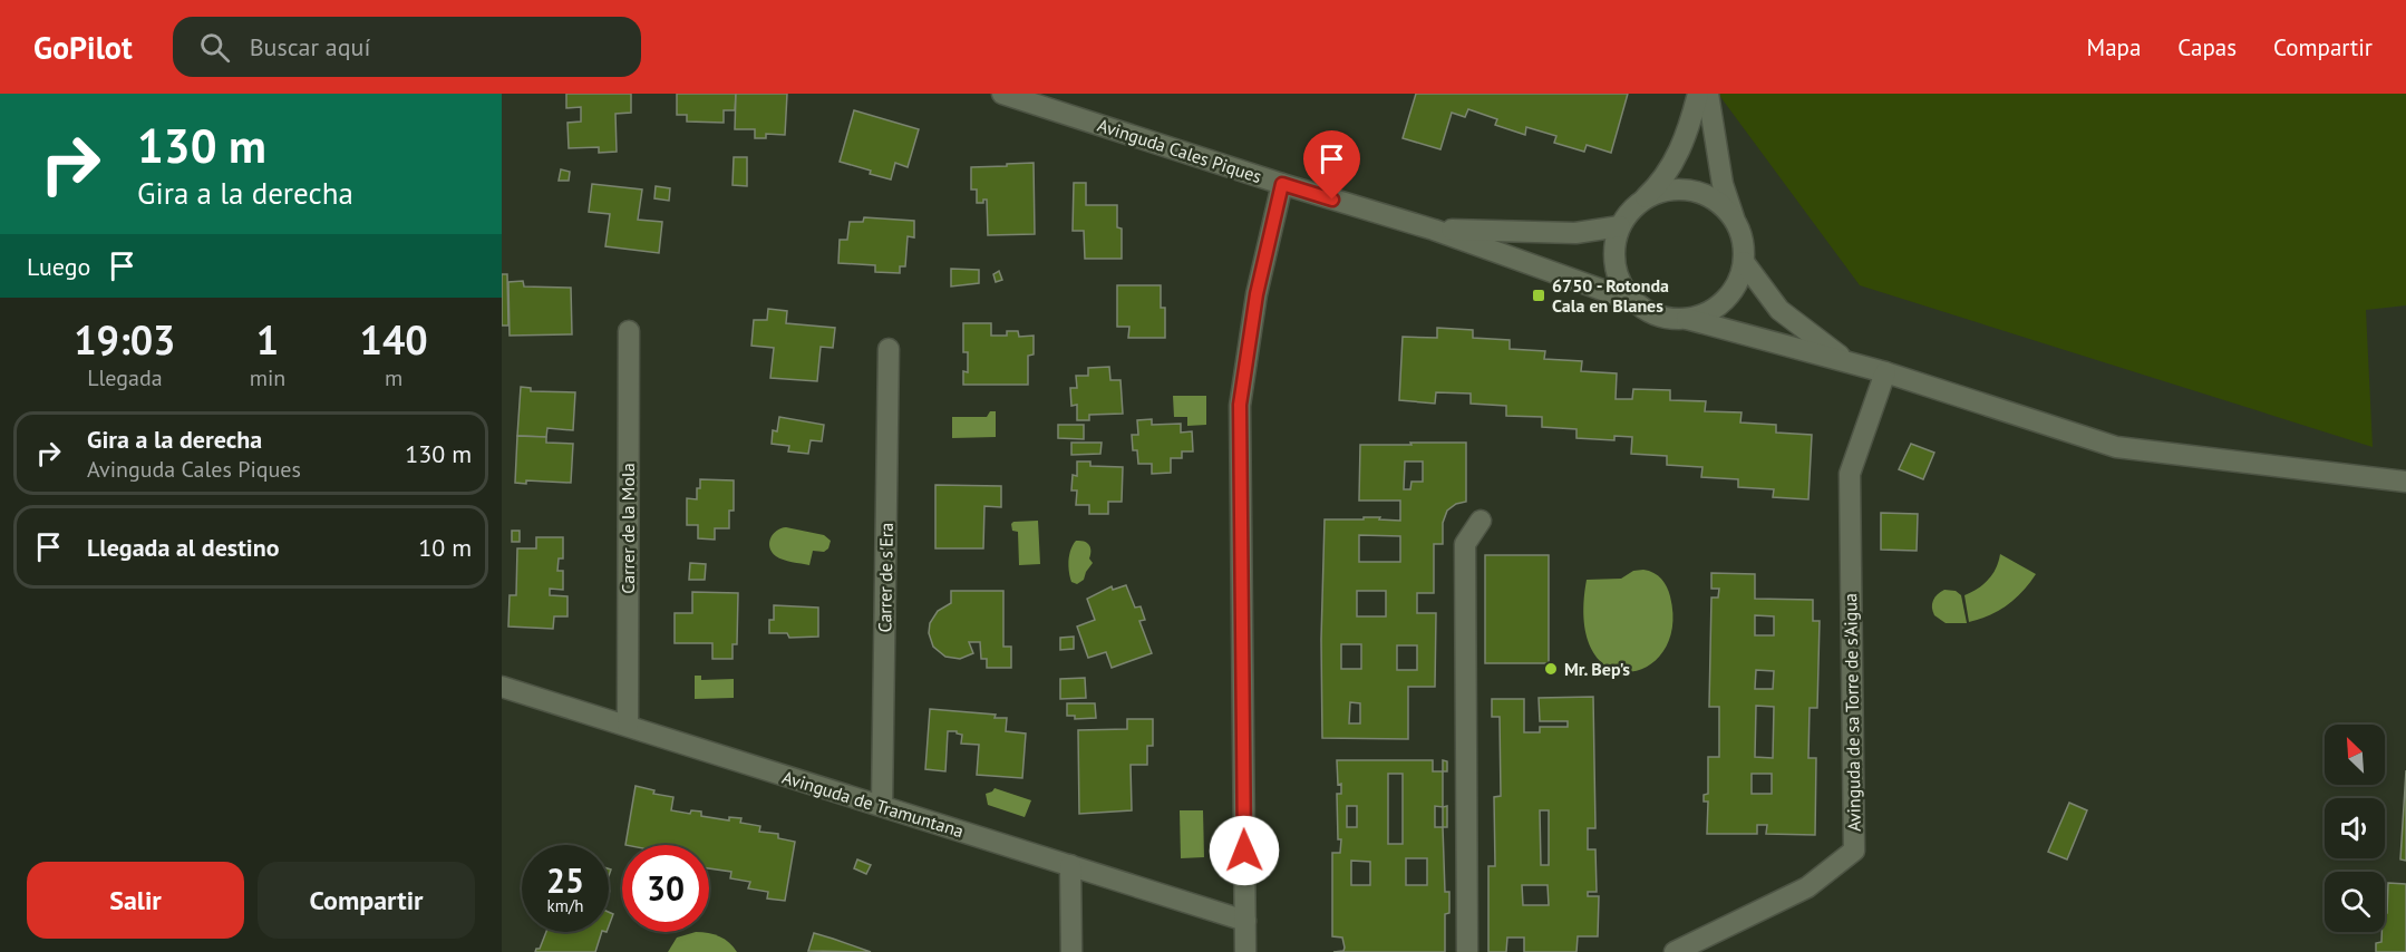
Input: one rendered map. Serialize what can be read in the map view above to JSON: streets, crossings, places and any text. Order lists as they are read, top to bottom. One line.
{"streets":{"street":["Avinguda Cales Piques","Carrer de la Mola","Carrer de s'Era","Avinguda de sa Torre de s'Aigua","Avinguda de Tramuntana"]},"crossings":[["Carrer de la Mola","Avinguda de Tramuntana"],["Carrer de s'Era","Avinguda de Tramuntana"]],"places":{"transit":["6750 - Rotonda Cala en Blanes"],"other":["Mr. Bep's"]},"north":"top left","page":{"header":"GoPilot","search":"Buscar aquí","nav":["Mapa","Capas","Compartir"],"turn":["130 m","Gira a la derecha"],"then":"Luego","eta":["19:03","Llegada","1","min","140","m"],"list":[{"name":"Gira a la derecha","note":"Avinguda Cales Piques","value":"130 m"},{"name":"Llegada al destino","value":"10 m"}],"speed":"25 km/h","limit":"30","buttons":["Salir","Compartir"]}}
